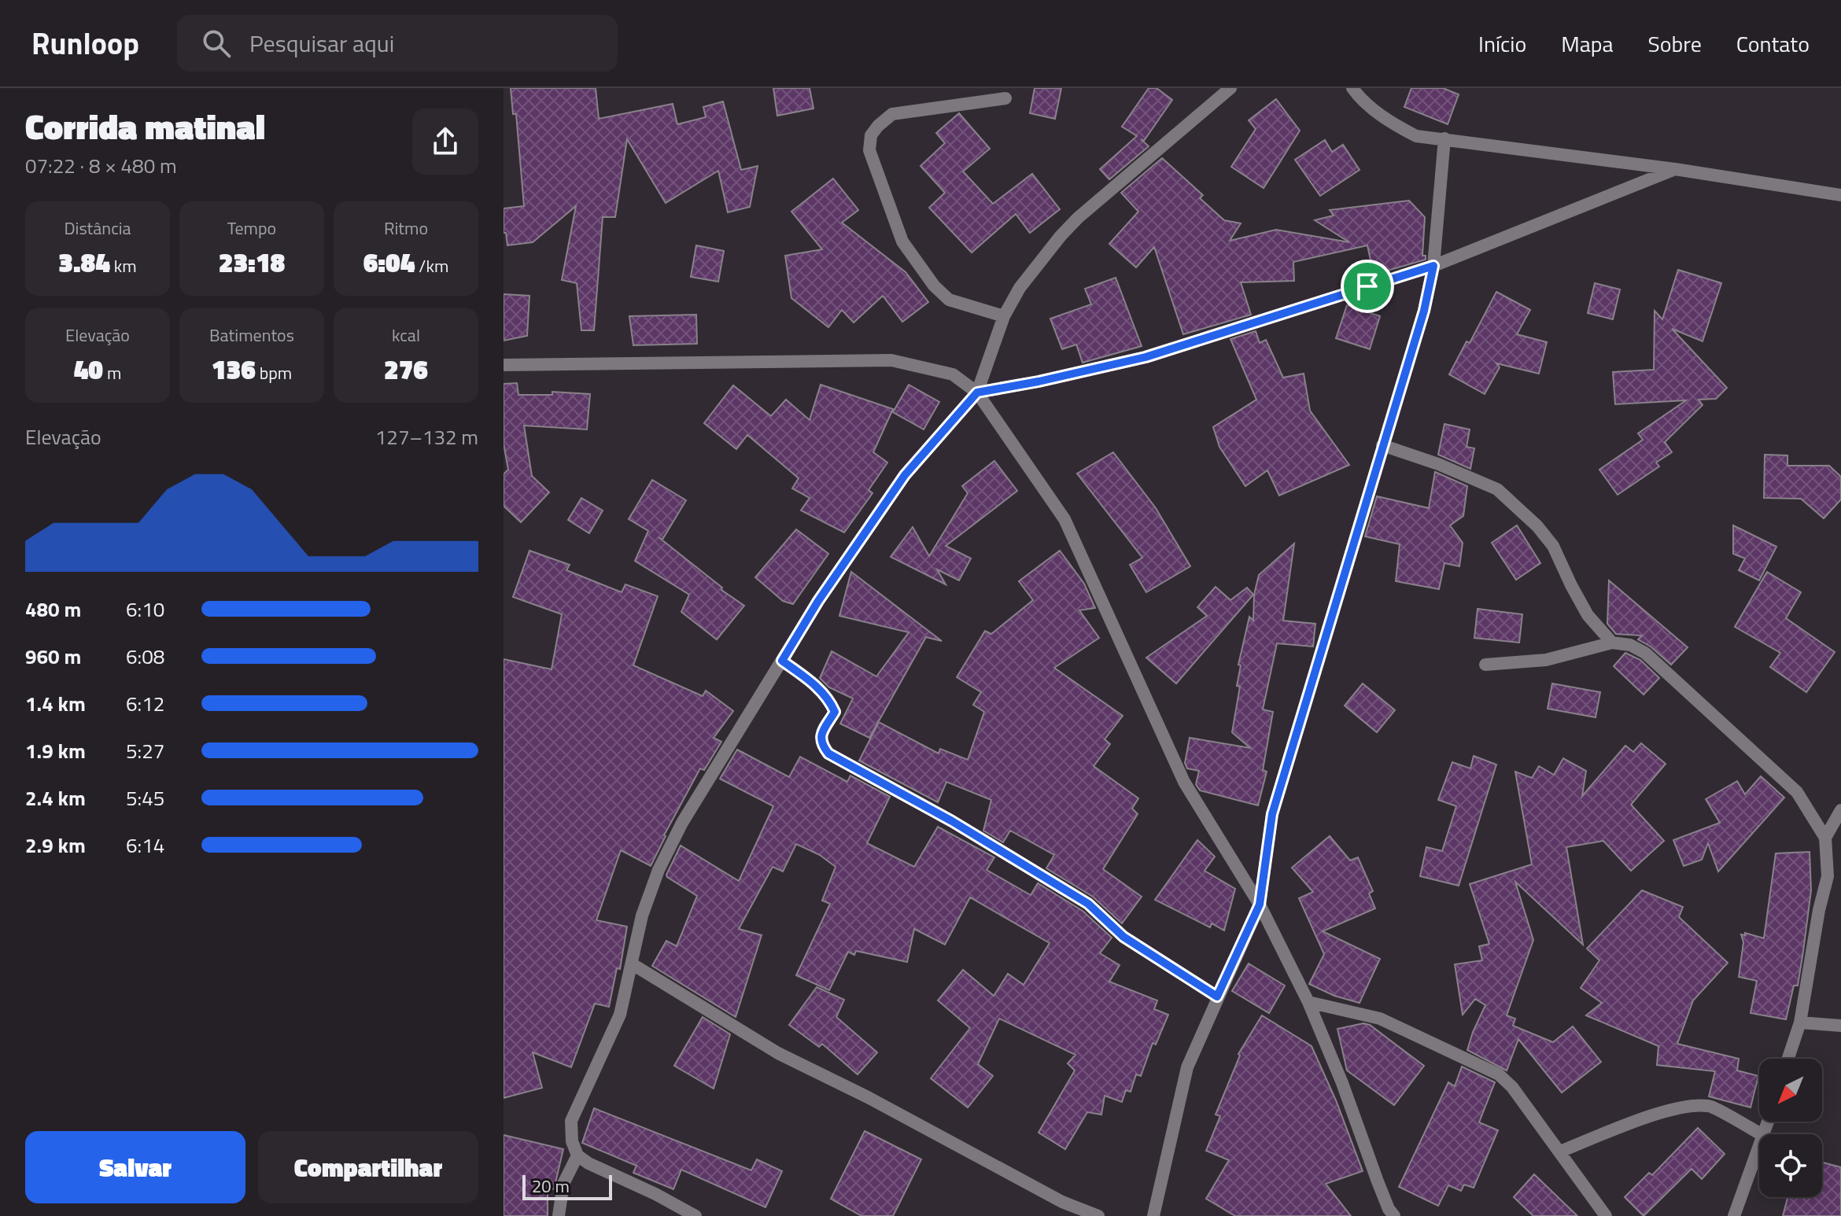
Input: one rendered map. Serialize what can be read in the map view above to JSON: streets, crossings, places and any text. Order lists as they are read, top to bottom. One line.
{"scale_bar":"20 m","north":"bottom left","page":{"header":"Runloop","search":"Pesquisar aqui","nav":["Início","Mapa","Sobre","Contato"],"heading":["Corrida matinal","07:22 · 8 × 480 m"],"stats":[["Distância","3.84 km"],["Tempo","23:18"],["Ritmo","6:04 /km"],["Elevação","40 m"],["Batimentos","136 bpm"],["kcal","276"]],"chart":["Elevação","127–132 m"],"list":[{"name":"480 m","note":"6:10"},{"name":"960 m","note":"6:08"},{"name":"1.4 km","note":"6:12"},{"name":"1.9 km","note":"5:27"},{"name":"2.4 km","note":"5:45"},{"name":"2.9 km","note":"6:14"}],"buttons":["Salvar","Compartilhar"],"scale":"20 m"}}
